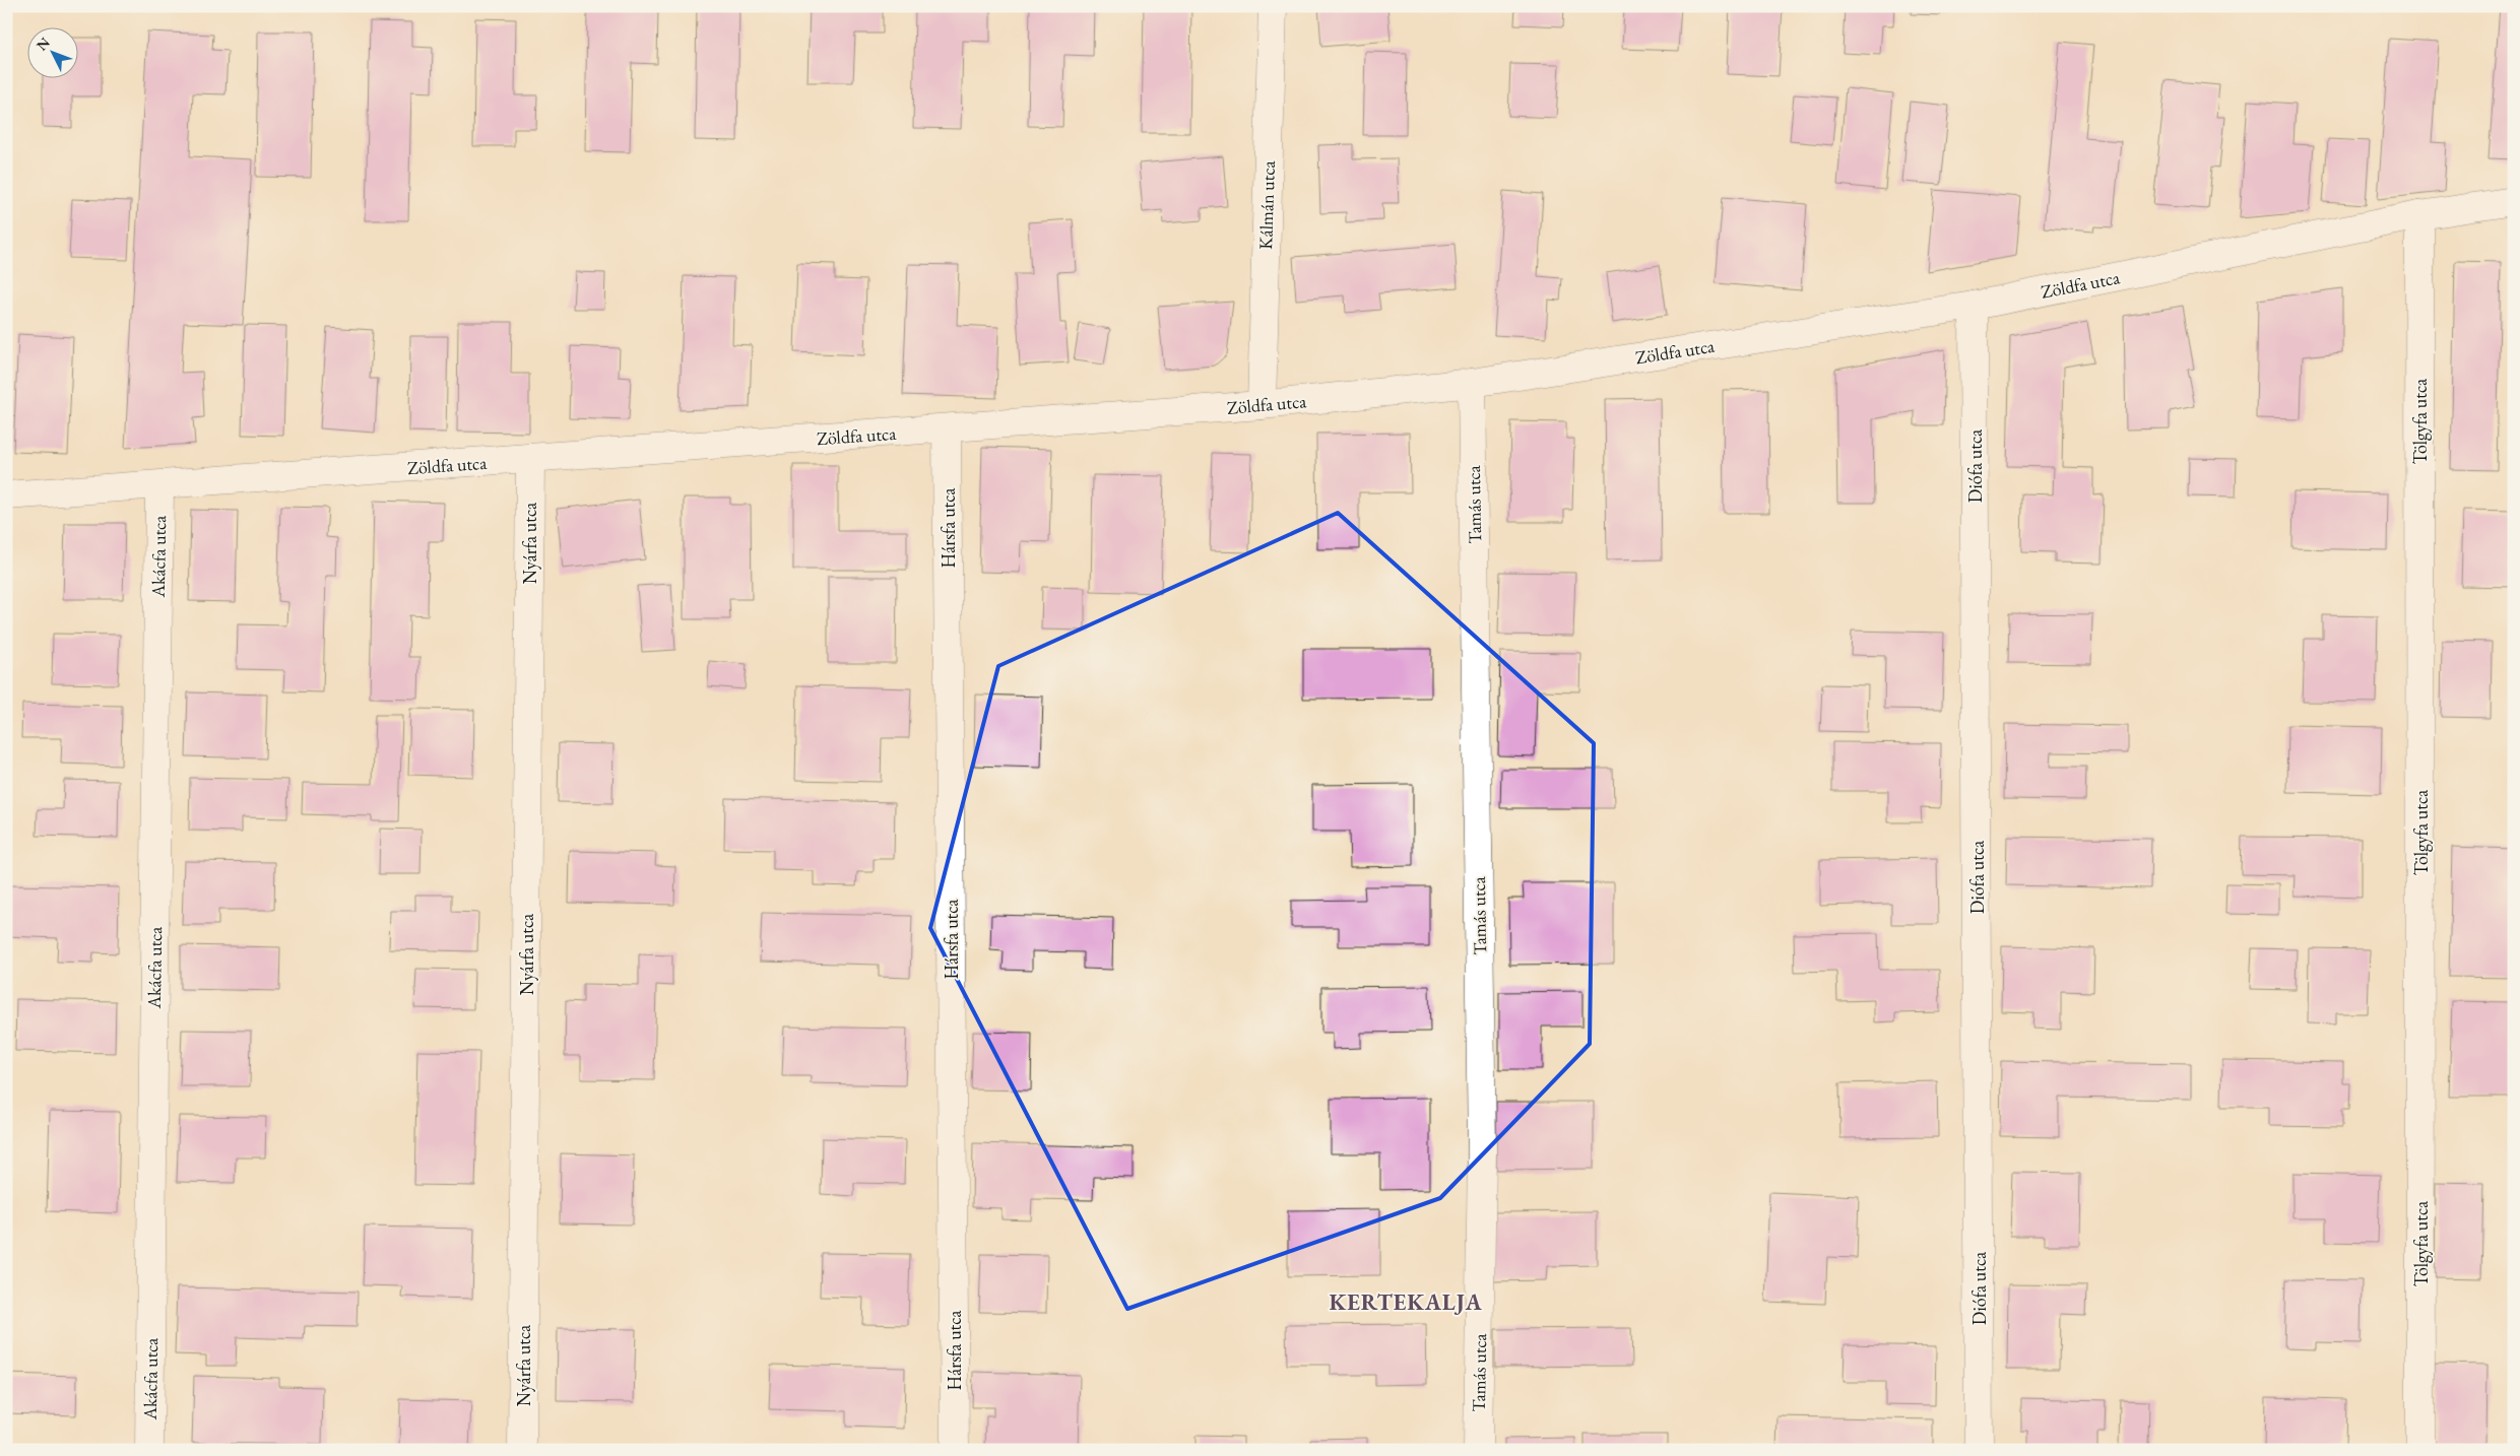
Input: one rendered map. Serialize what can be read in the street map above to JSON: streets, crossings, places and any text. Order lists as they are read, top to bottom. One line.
{"streets":{"street":["Kálmán utca","Zöldfa utca","Tölgyfa utca","Diófa utca","Tamás utca","Hársfa utca","Nyárfa utca","Akácfa utca"]},"crossings":[["Kálmán utca","Zöldfa utca"],["Zöldfa utca","Tölgyfa utca"],["Zöldfa utca","Diófa utca"],["Zöldfa utca","Tamás utca"],["Zöldfa utca","Hársfa utca"],["Zöldfa utca","Nyárfa utca"],["Zöldfa utca","Akácfa utca"]],"districts":["KERTEKALJA"],"north":"top left"}
